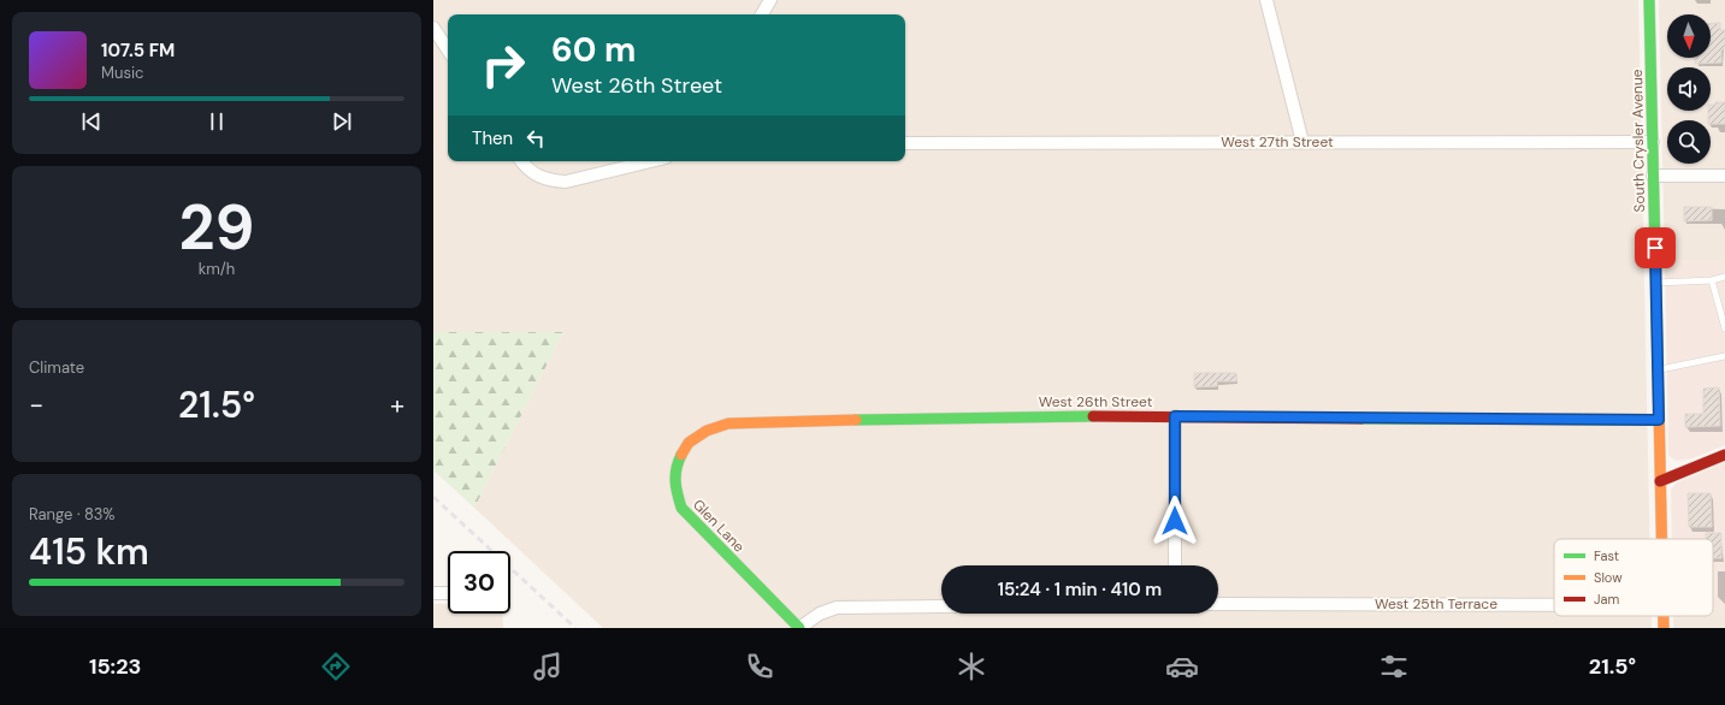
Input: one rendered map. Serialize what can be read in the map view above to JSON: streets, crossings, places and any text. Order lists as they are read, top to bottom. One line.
{"streets":{"street":["South Crysler Avenue","West 27th Street","West 26th Street","Glen Lane","West 25th Terrace"]},"crossings":[["South Crysler Avenue","West 27th Street"],["South Crysler Avenue","West 26th Street"],["West 26th Street","Glen Lane"]],"legend":["Fast","Slow","Jam"],"north":"bottom","page":{"turn":["60 m","West 26th Street"],"song":["107.5 FM","Music"],"then":"Then","tile":[["29","km/h"],"Climate",["Range · 83%","415 km"]],"heat":["−","21.5°","+"],"limit":"30","trip":"15:24 · 1 min · 410 m","tabs":["15:23","21.5°"]}}
